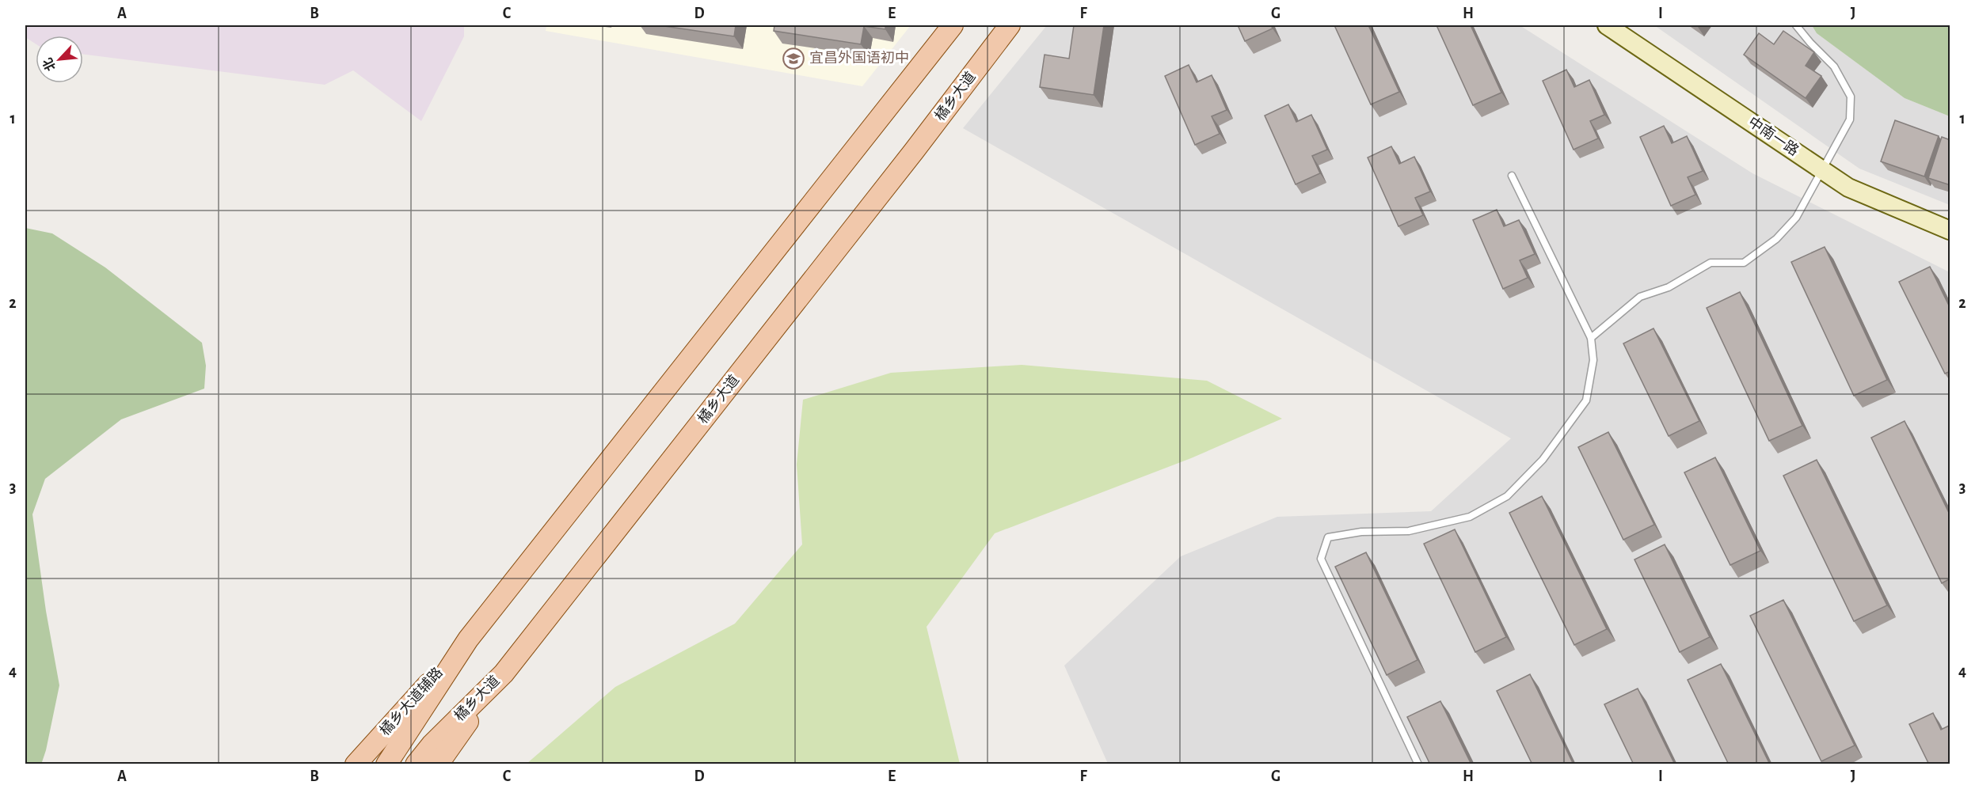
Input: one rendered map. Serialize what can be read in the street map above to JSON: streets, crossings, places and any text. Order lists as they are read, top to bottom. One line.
{"streets":{"main road":["橘乡大道","橘乡大道辅路"],"street":["中南一路"]},"places":{"school or university":["宜昌外国语初中"]},"north":"bottom left","grid":{"columns":["A","B","C","D","E","F","G","H","I","J"],"rows":["1","2","3","4"]}}
